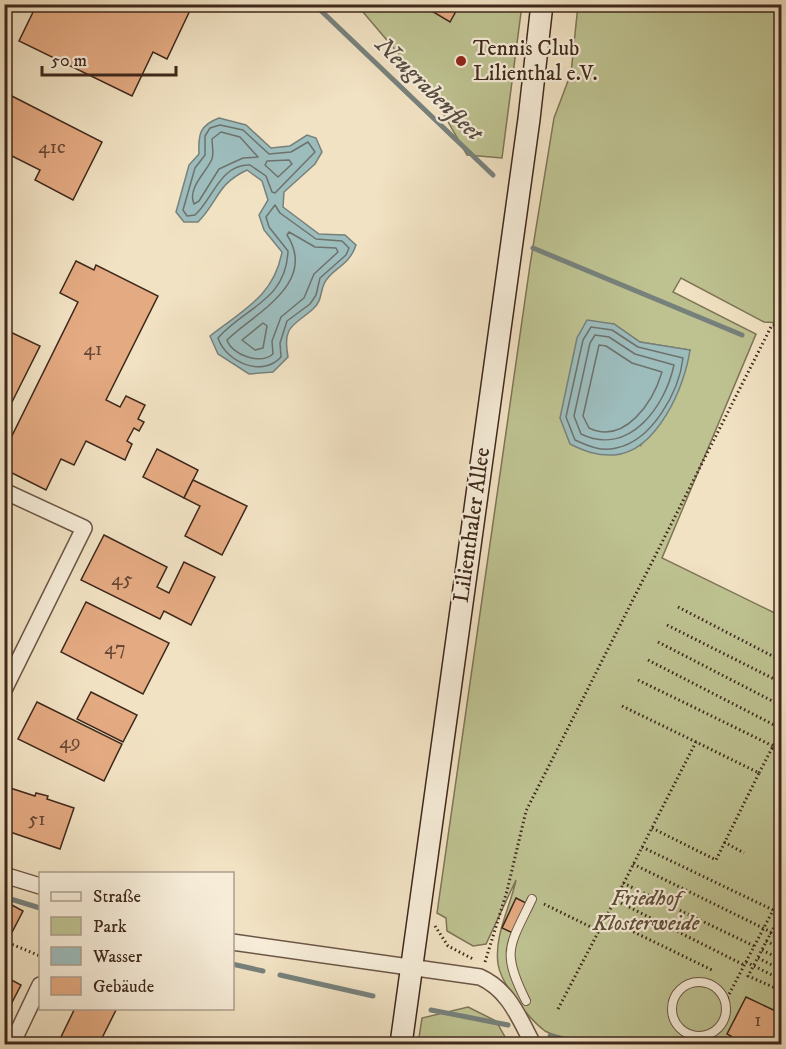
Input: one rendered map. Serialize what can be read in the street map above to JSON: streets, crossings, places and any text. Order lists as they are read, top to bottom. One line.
{"streets":{"main road":["Lilienthaler Allee"]},"water":["Neugrabenfleet"],"parks":["Friedhof Klosterweide"],"places":["Tennis Club Lilienthal e.V."],"house_numbers":["41c","41","45","47","49","51","1"],"legend":["Straße","Park","Wasser","Gebäude"],"scale_bar":"50 m"}
